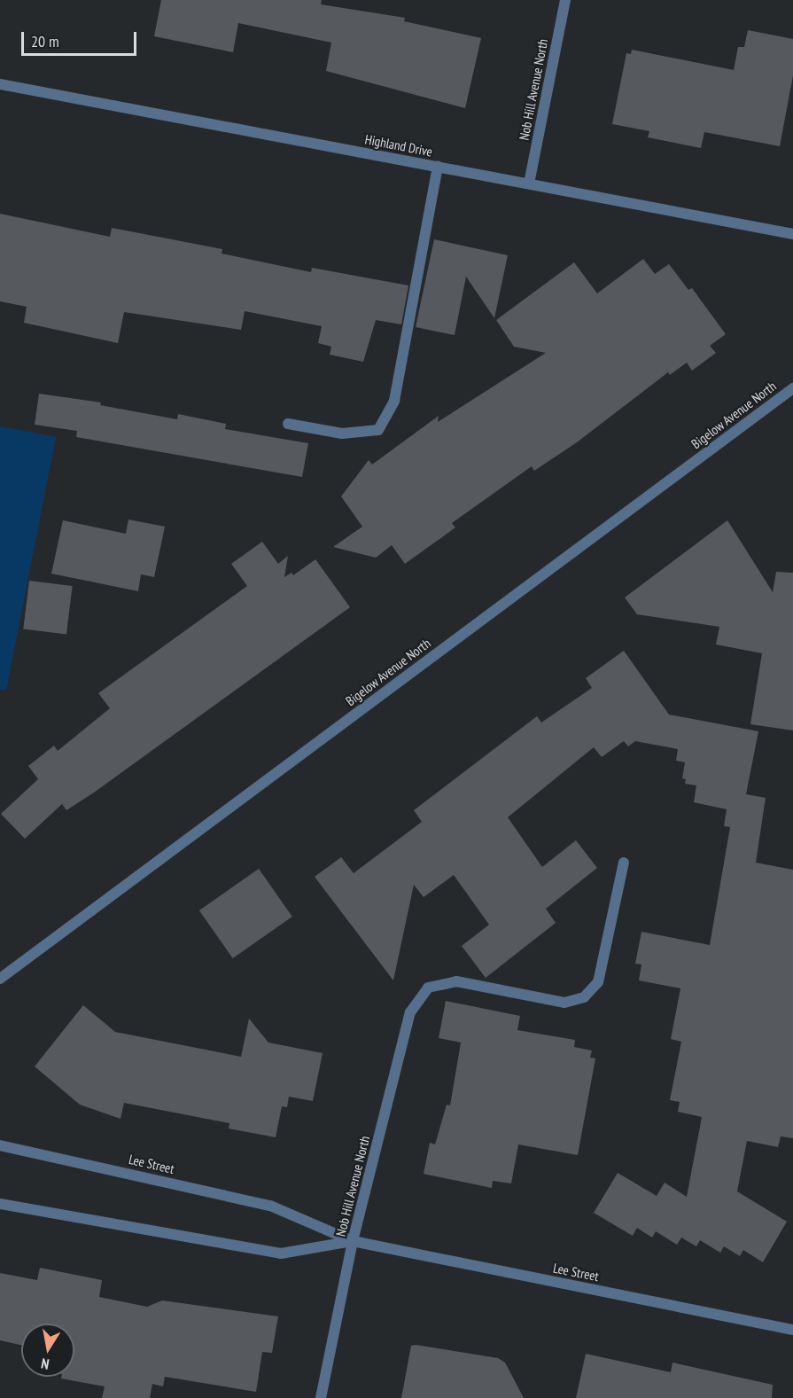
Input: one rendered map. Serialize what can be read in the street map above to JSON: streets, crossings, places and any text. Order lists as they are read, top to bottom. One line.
{"streets":{"street":["Nob Hill Avenue North","Highland Drive","Bigelow Avenue North","Lee Street"]},"crossings":[["Nob Hill Avenue North","Highland Drive"],["Nob Hill Avenue North","Lee Street"]],"scale_bar":"20 m","north":"bottom"}
